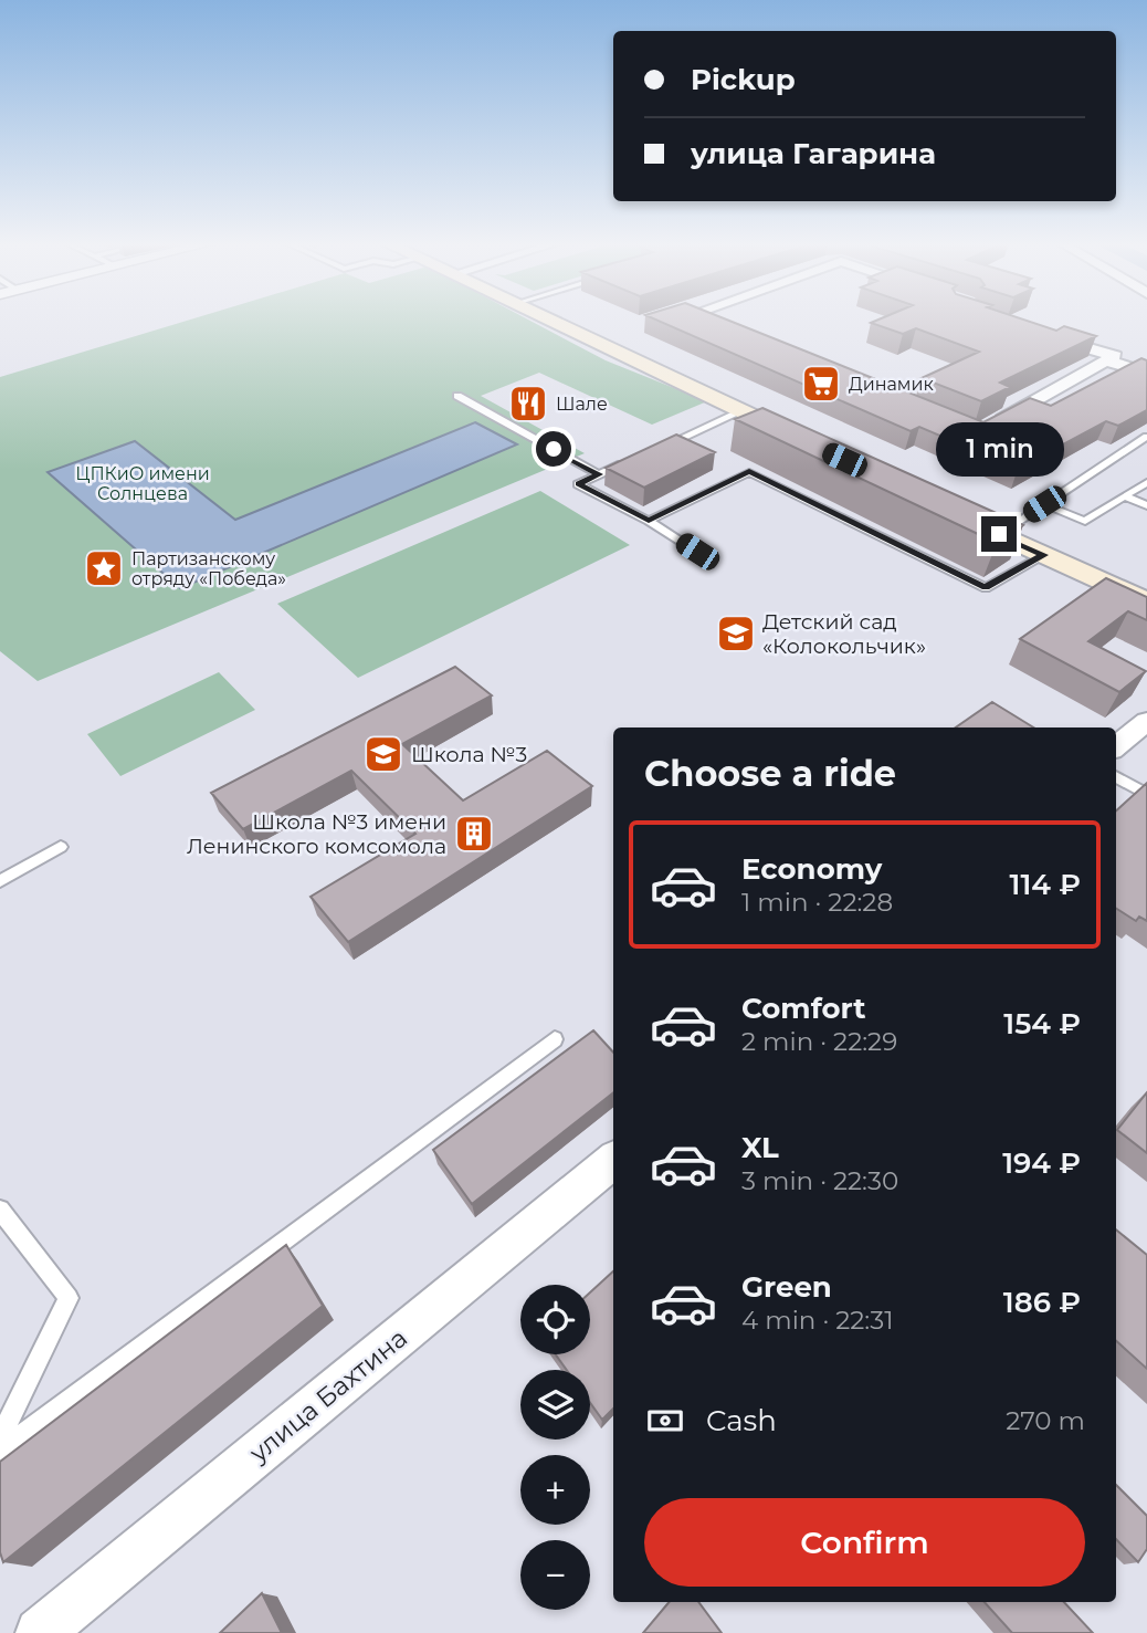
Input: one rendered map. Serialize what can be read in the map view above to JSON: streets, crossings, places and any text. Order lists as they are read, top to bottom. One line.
{"streets":{"street":["улица Бахтина"]},"parks":["ЦПКиО имени Солнцева"],"places":{"supermarket":["Динамик"],"restaurant":["Шале"],"place":["Партизанскому отряду «Победа»"],"school or university":["Детский сад «Колокольчик»","Школа №3"],"building":["Школа №3 имени Ленинского комсомола"]},"page":{"banner":["Pickup","улица Гагарина"],"bubble":"1 min","heading":"Choose a ride","list":[{"name":"Economy","note":"1 min · 22:28","value":"114 ₽"},{"name":"Comfort","note":"2 min · 22:29","value":"154 ₽"},{"name":"XL","note":"3 min · 22:30","value":"194 ₽"},{"name":"Green","note":"4 min · 22:31","value":"186 ₽"}],"map_buttons":["+","−"],"pay":["Cash","270 m"],"buttons":"Confirm"}}
